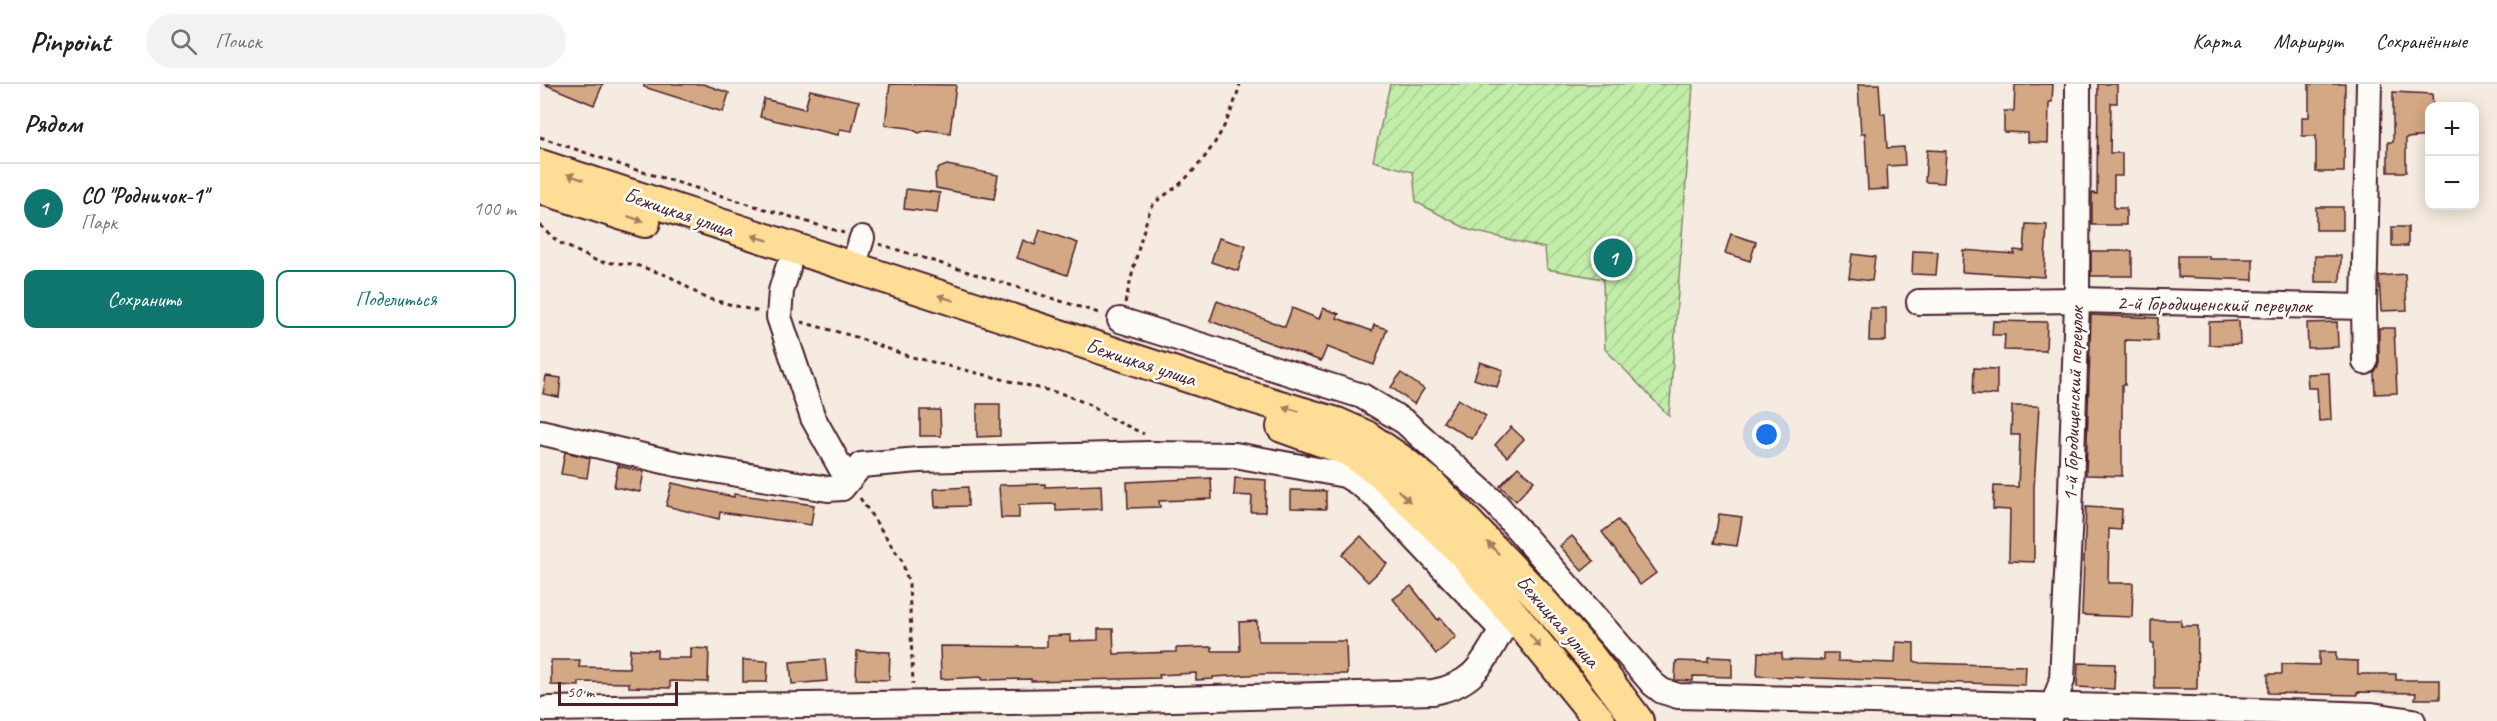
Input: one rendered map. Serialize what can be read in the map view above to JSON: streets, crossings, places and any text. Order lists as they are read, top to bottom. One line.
{"streets":{"main road":["Бежицкая улица"],"street":["2-й Городищенский переулок","1-й Городищенский переулок"]},"crossings":[["2-й Городищенский переулок","1-й Городищенский переулок"]],"scale_bar":"50 m","page":{"header":"Pinpoint","search":"Поиск","nav":["Карта","Маршрут","Сохранённые"],"heading":"Рядом","map_buttons":["+","−"],"list":[{"mark":"1","name":"СО \"Родничок-1\"","note":"Парк","value":"100 m"}],"pins":"1","buttons":["Сохранить","Поделиться"],"scale":"50 m"}}
